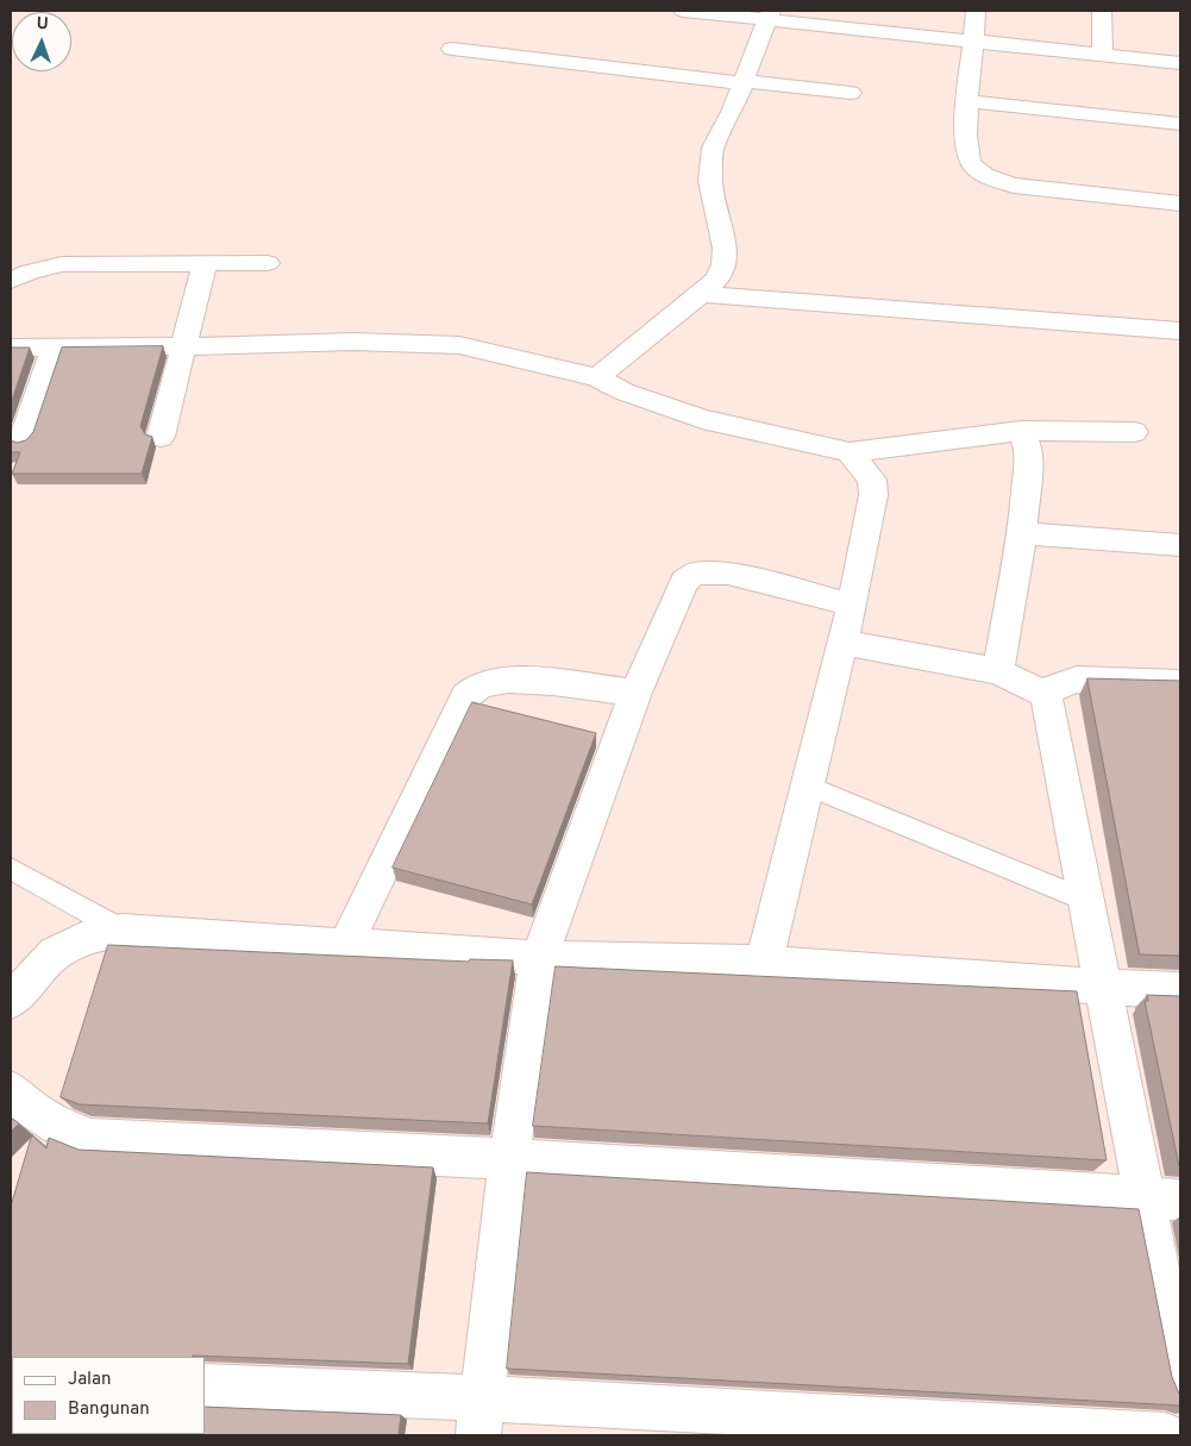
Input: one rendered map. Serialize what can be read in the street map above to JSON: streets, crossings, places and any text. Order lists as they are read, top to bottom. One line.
{"legend":["Jalan","Bangunan"],"north":"top"}
